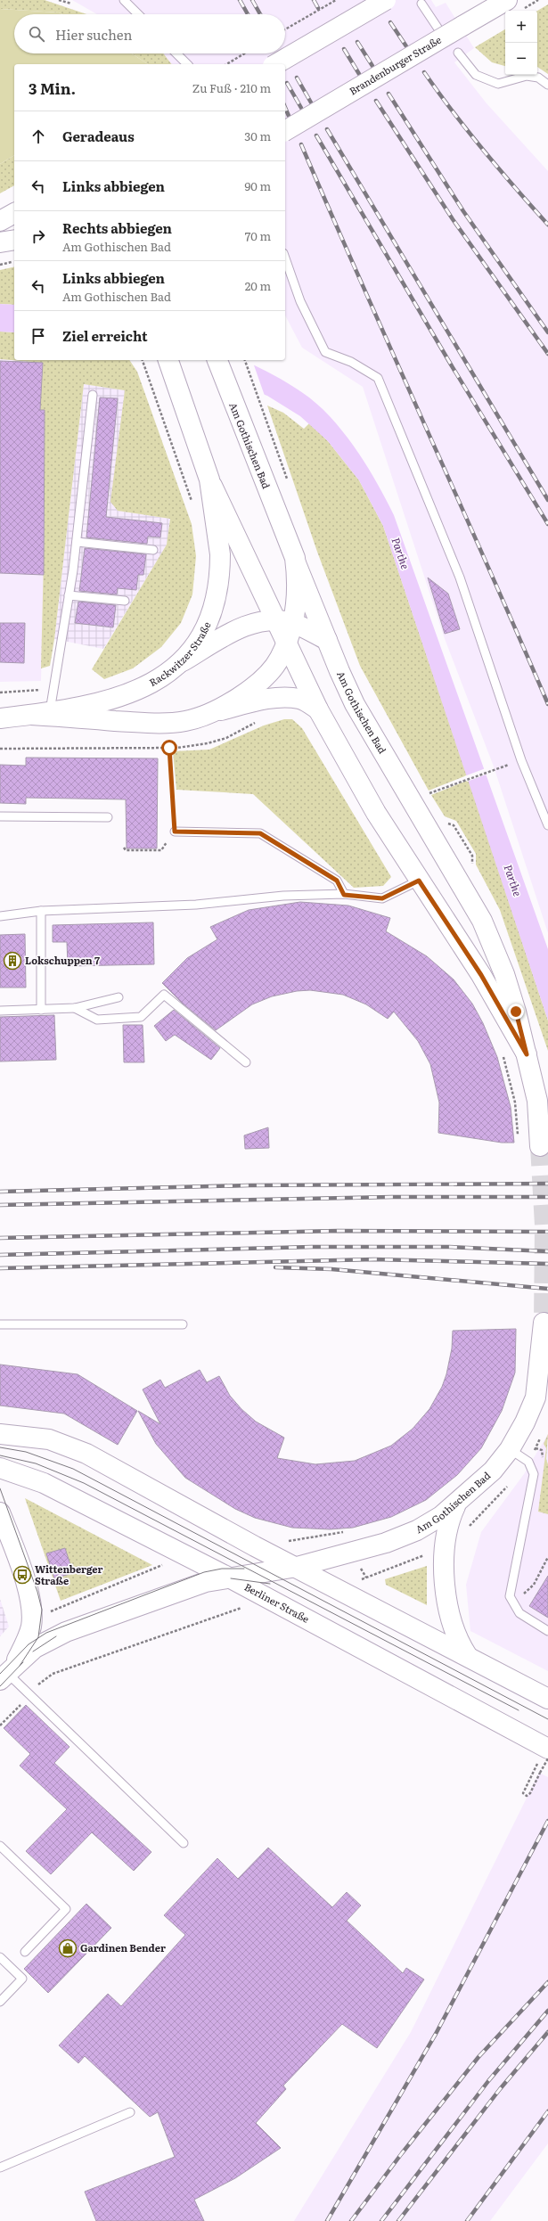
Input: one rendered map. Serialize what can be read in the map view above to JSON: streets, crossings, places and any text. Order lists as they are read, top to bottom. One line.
{"streets":{"main road":["Brandenburger Straße","Am Gothischen Bad","Rackwitzer Straße","Berliner Straße"]},"crossings":[["Am Gothischen Bad","Rackwitzer Straße"],["Am Gothischen Bad","Berliner Straße"]],"water":["Parthe"],"places":{"building":["Lokschuppen 7"],"bus stop":["Wittenberger Straße"],"shop":["Gardinen Bender"]},"page":{"map_buttons":["+","−"],"search":"Hier suchen","heading":["3 Min.","Zu Fuß · 210 m"],"list":[["Geradeaus","30 m"],["Links abbiegen","90 m"],["Rechts abbiegen","Am Gothischen Bad","70 m"],["Links abbiegen","Am Gothischen Bad","20 m"],"Ziel erreicht"]}}
